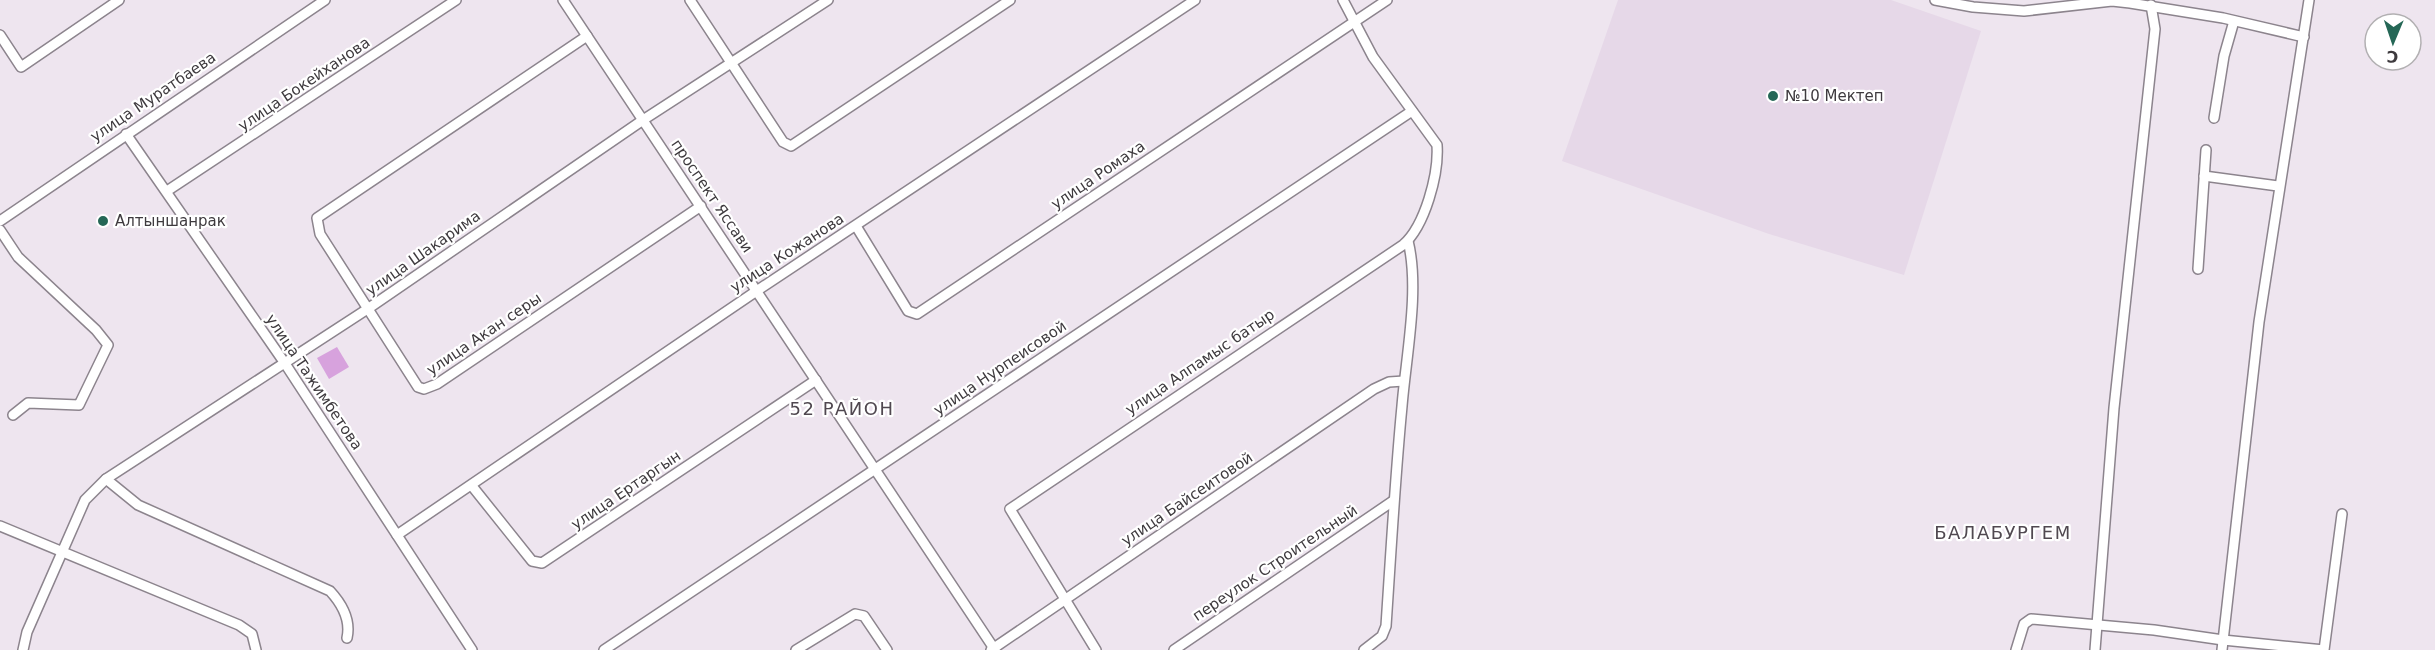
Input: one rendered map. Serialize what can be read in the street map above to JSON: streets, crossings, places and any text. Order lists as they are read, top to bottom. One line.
{"streets":{"street":["улица Бокейханова","улица Муратбаева","улица Ромаха","проспект Яссави","улица Шакарима","улица Кожанова","улица Акан серы","улица Алпамыс батыр","улица Нурпеисовой","улица Тажимбетова","улица Ертаргын","улица Байсеитовой","переулок Строительный"]},"crossings":[["улица Бокейханова","улица Тажимбетова"],["улица Муратбаева","улица Тажимбетова"],["улица Ромаха","улица Кожанова"],["проспект Яссави","улица Шакарима"],["проспект Яссави","улица Кожанова"],["проспект Яссави","улица Акан серы"],["проспект Яссави","улица Нурпеисовой"],["проспект Яссави","улица Ертаргын"],["проспект Яссави","улица Байсеитовой"],["улица Шакарима","улица Акан серы"],["улица Шакарима","улица Тажимбетова"],["улица Кожанова","улица Тажимбетова"],["улица Кожанова","улица Ертаргын"],["улица Алпамыс батыр","улица Байсеитовой"]],"districts":["52 РАЙОН","БАЛАБУРГЕМ"],"places":["№10 Мектеп","Алтыншанрак"],"north":"bottom"}
